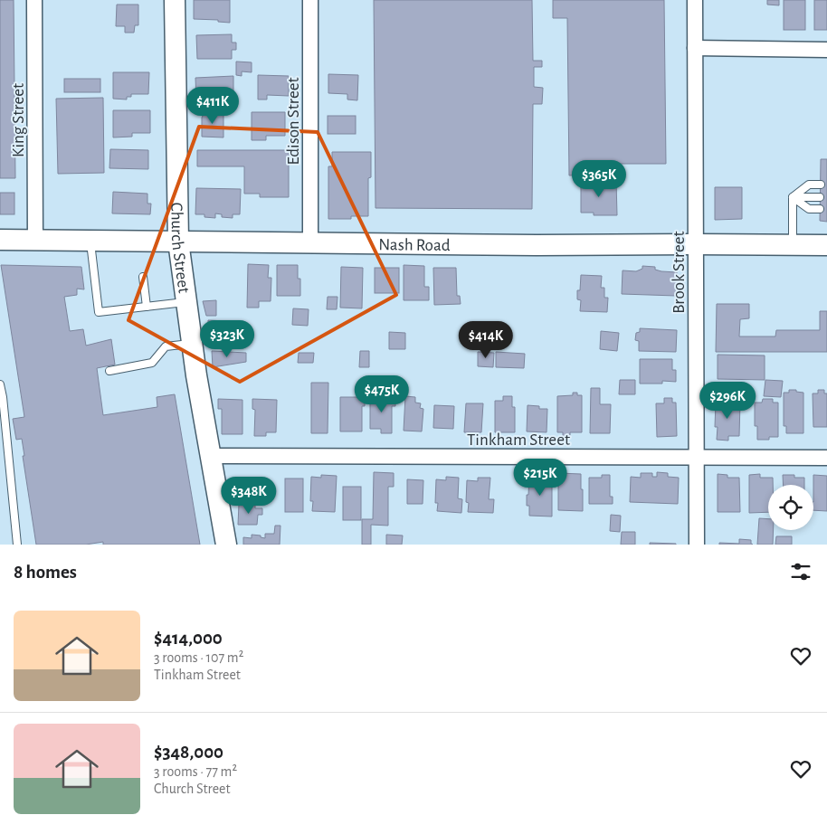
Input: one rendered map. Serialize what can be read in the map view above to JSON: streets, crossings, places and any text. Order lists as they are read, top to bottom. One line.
{"streets":{"main road":["Nash Road","Church Street"],"street":["King Street","Edison Street","Brook Street","Tinkham Street"]},"crossings":[["King Street","Nash Road"],["Edison Street","Nash Road"],["Nash Road","Church Street"],["Nash Road","Brook Street"],["Church Street","Tinkham Street"],["Brook Street","Tinkham Street"]],"page":{"price":["$411K","$365K","$323K","$414K","$475K","$296K","$215K","$348K"],"heading":"8 homes","list":[{"name":"$414,000","note":"3 rooms · 107 m² · Tinkham Street"},{"name":"$348,000","note":"3 rooms · 77 m² · Church Street"}]}}
